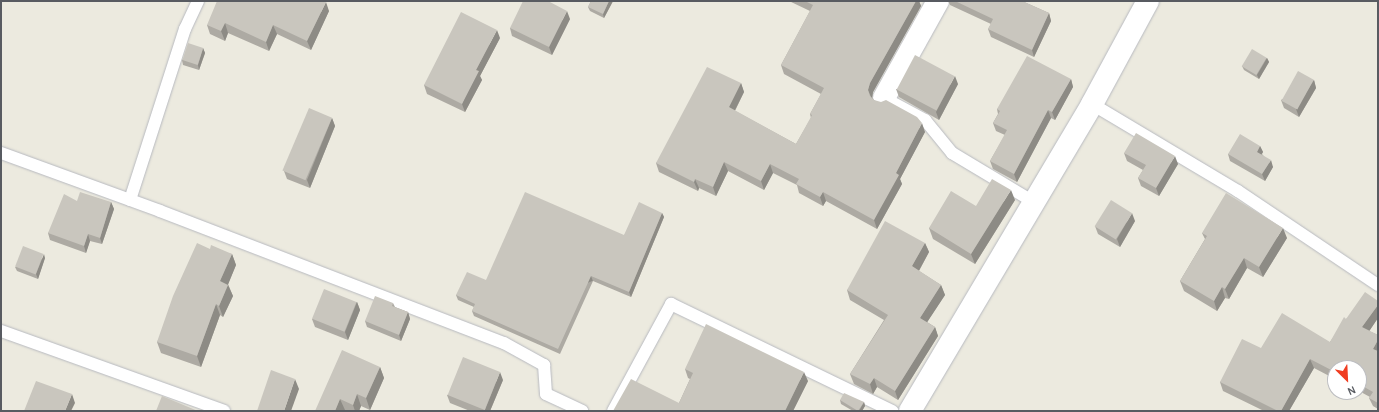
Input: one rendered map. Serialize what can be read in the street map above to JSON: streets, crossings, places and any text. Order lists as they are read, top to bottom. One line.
{"north":"bottom right"}
